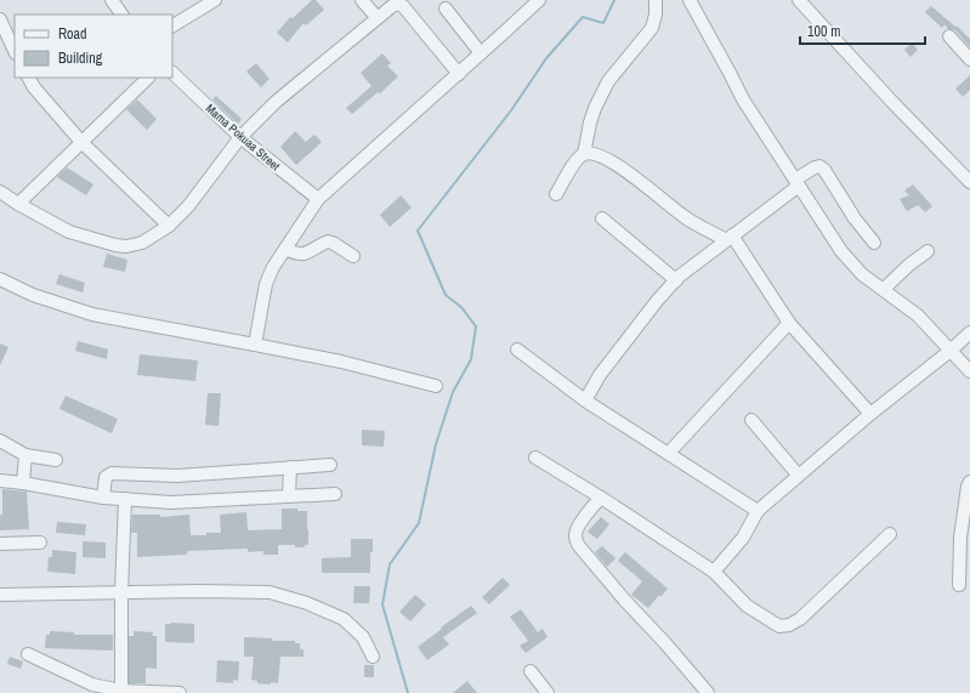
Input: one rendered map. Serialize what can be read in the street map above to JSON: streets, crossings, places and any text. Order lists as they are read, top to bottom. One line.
{"streets":{"street":["Mama Pokuaa Street"]},"legend":["Road","Building"],"scale_bar":"100 m"}
